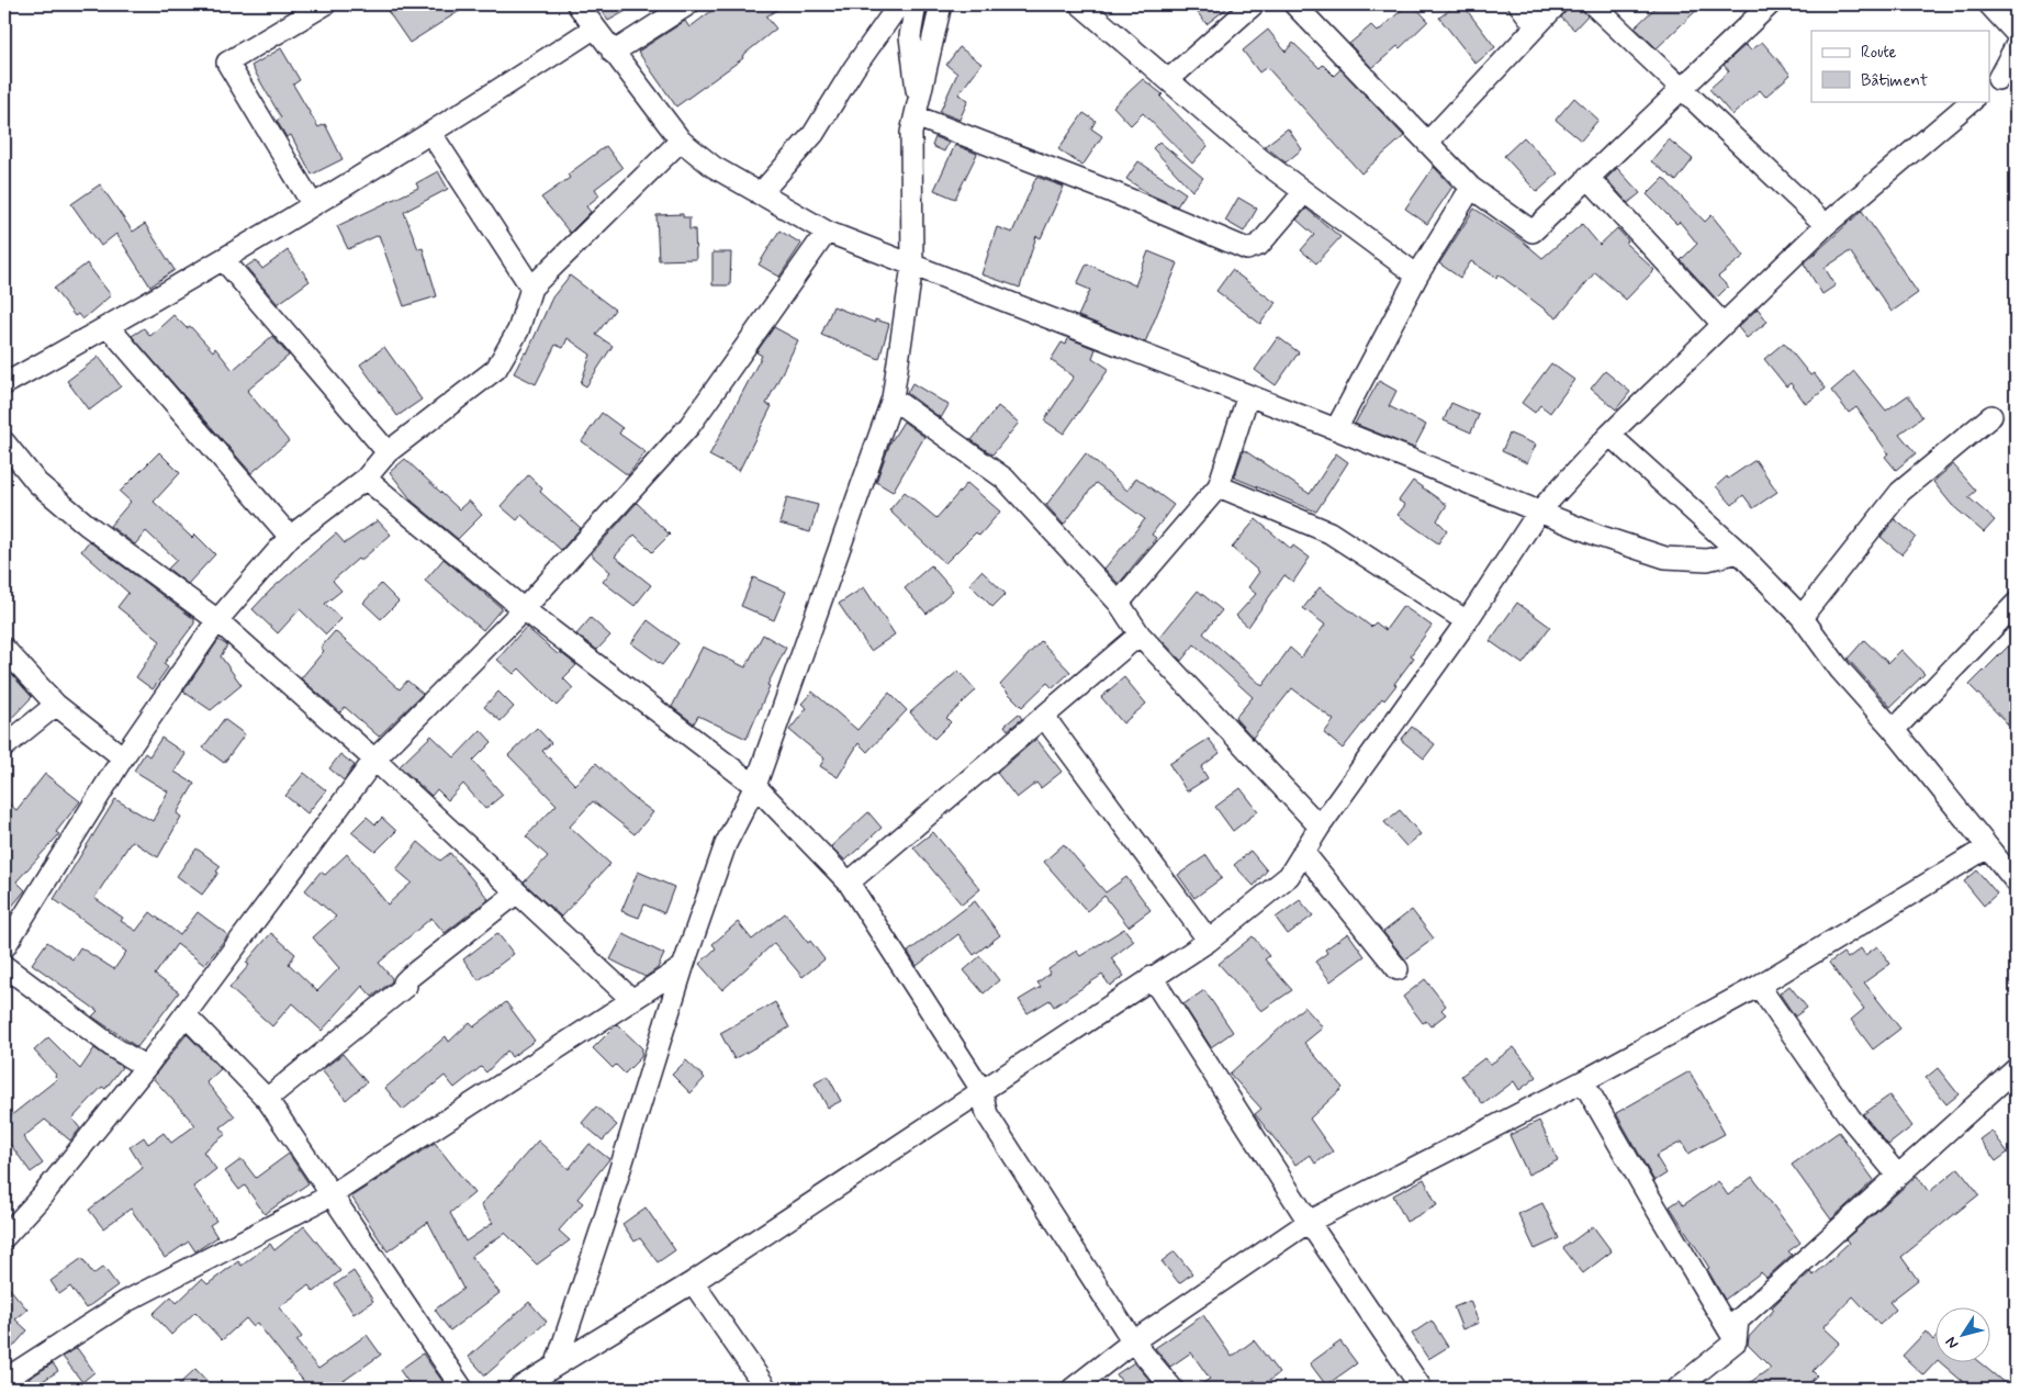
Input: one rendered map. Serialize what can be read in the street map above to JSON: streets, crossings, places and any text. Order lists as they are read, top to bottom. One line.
{"legend":["Route","Bâtiment"],"north":"bottom left"}
